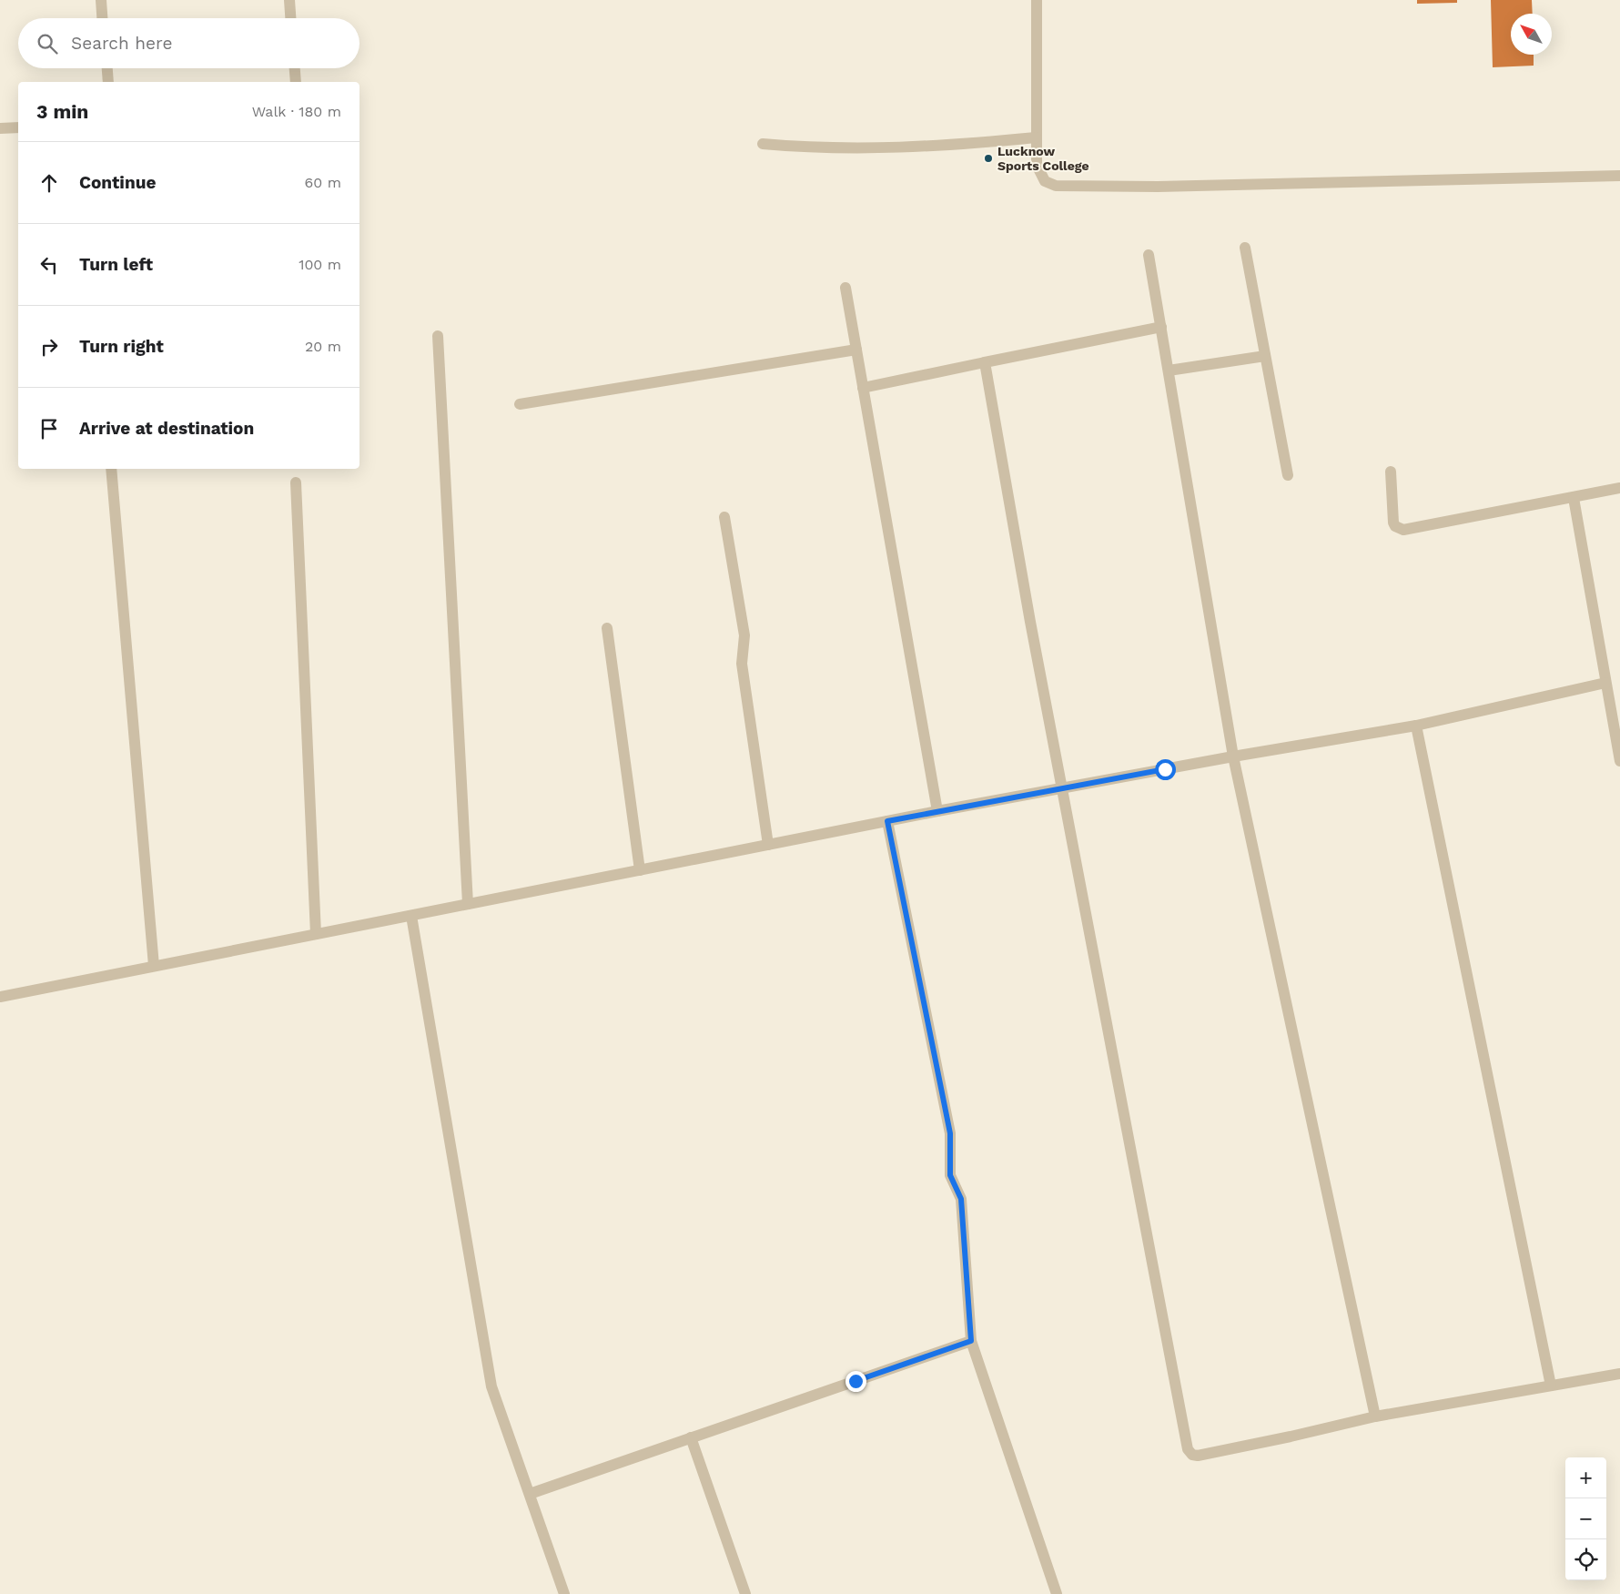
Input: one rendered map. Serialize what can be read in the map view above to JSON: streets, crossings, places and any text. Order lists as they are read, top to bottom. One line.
{"places":["Lucknow Sports College"],"north":"top left","page":{"search":"Search here","heading":["3 min","Walk · 180 m"],"list":[["Continue","60 m"],["Turn left","100 m"],["Turn right","20 m"],"Arrive at destination"],"map_buttons":["+","−"]}}
